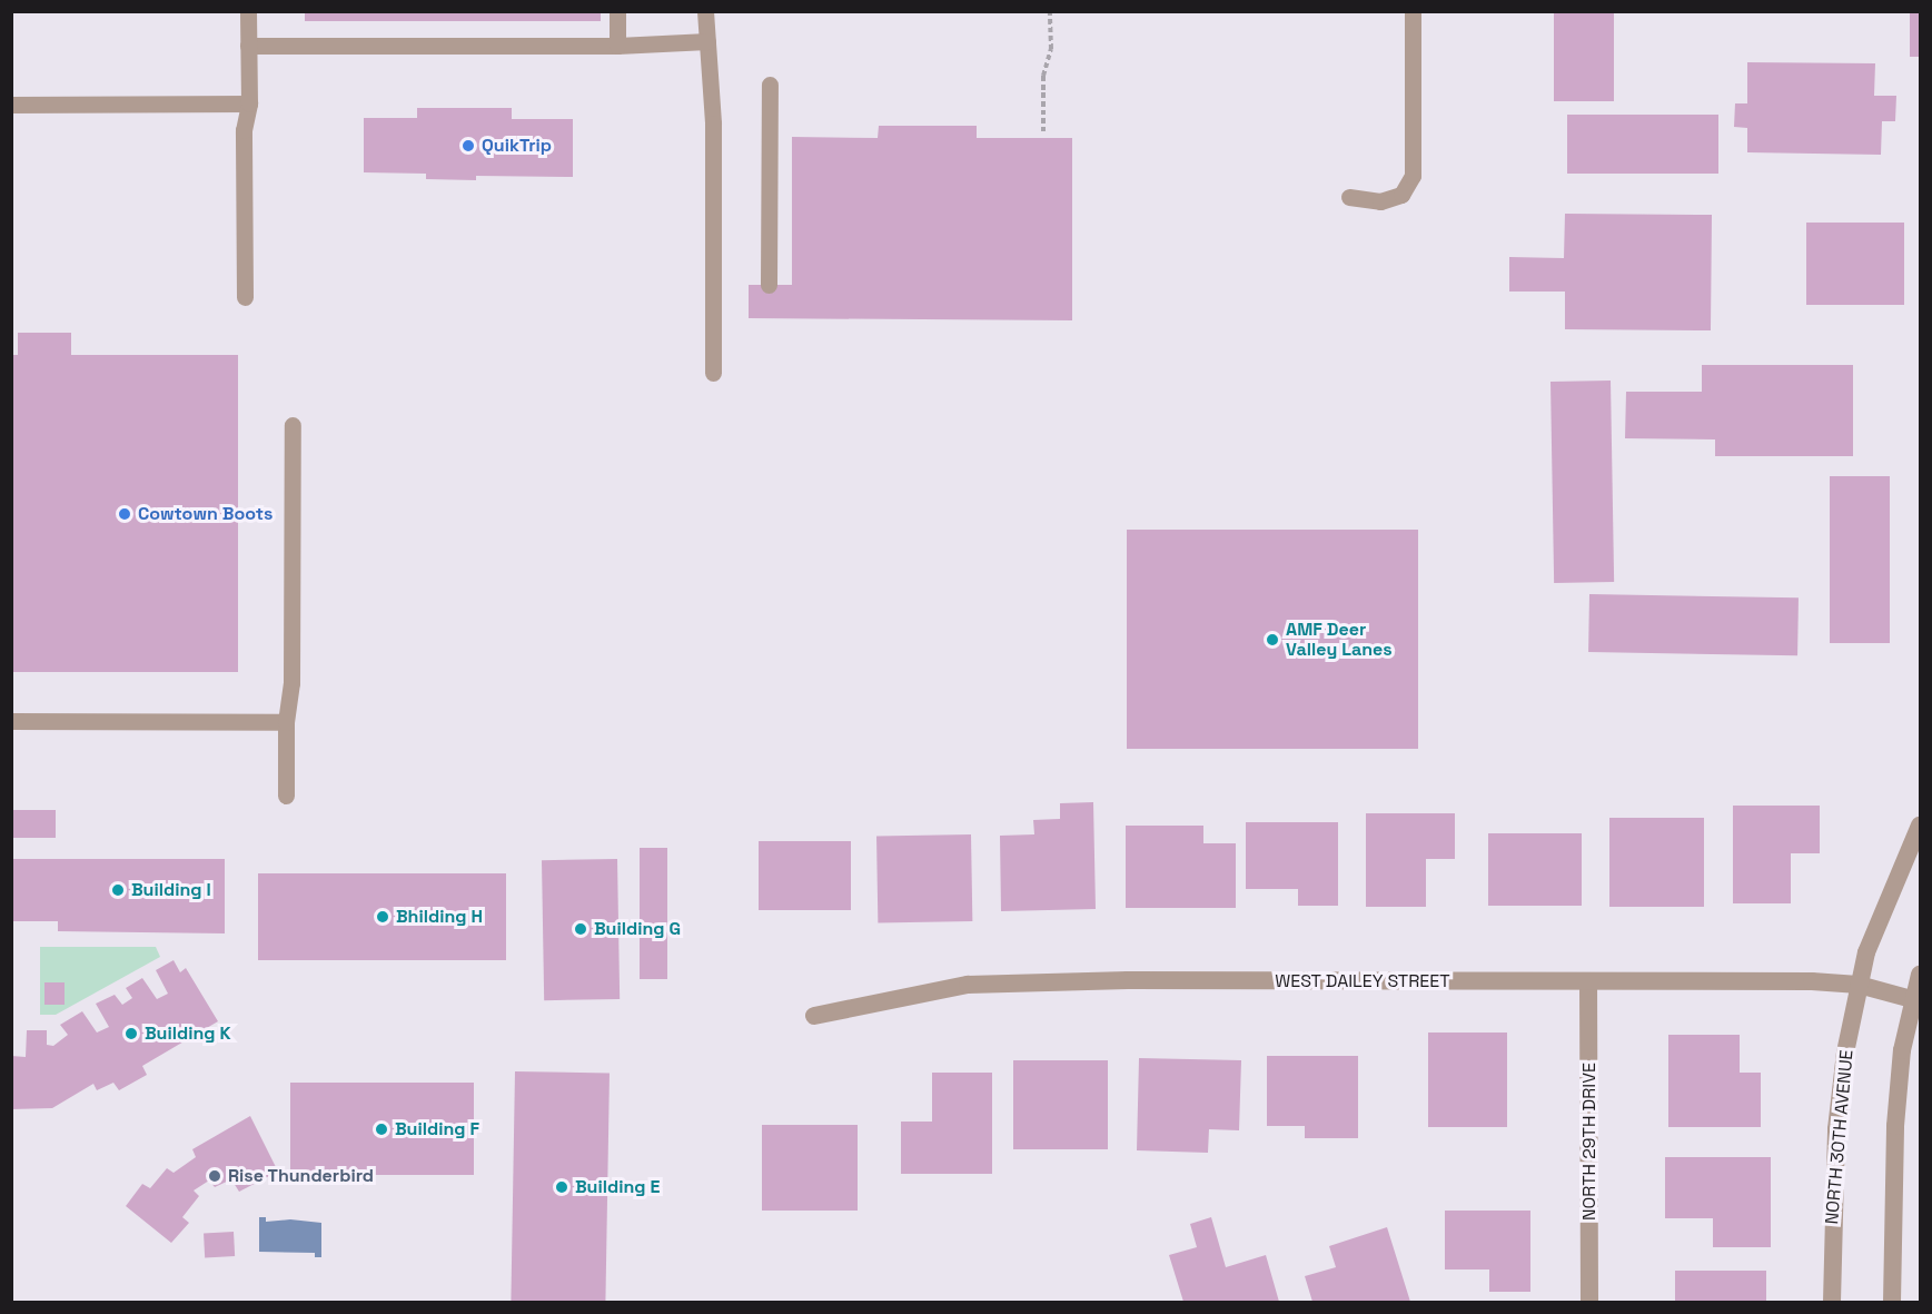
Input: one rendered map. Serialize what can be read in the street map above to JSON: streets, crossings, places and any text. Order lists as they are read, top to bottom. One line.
{"streets":{"street":["WEST DAILEY STREET","NORTH 30TH AVENUE","NORTH 29TH DRIVE"]},"crossings":[["WEST DAILEY STREET","NORTH 30TH AVENUE"],["WEST DAILEY STREET","NORTH 29TH DRIVE"]],"places":["QuikTrip","Cowtown Boots","AMF Deer Valley Lanes","Building I","Bhilding H","Building G","Building K","Building F","Rise Thunderbird","Building E"]}
